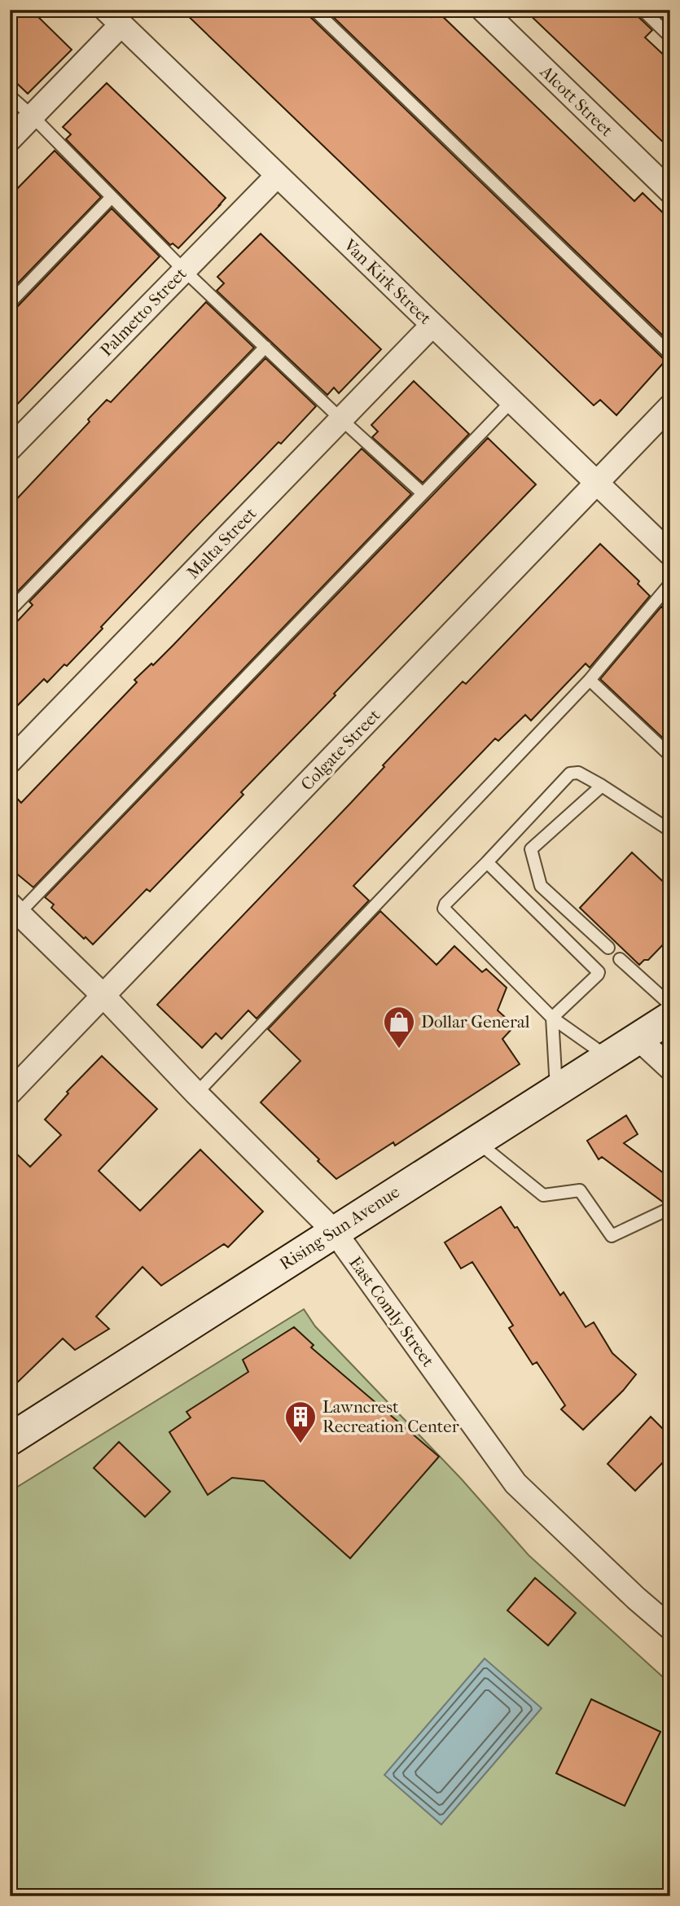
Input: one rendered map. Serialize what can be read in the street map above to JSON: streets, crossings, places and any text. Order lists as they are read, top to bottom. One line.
{"streets":{"main road":["Rising Sun Avenue"],"street":["Alcott Street","Van Kirk Street","Palmetto Street","Malta Street","Colgate Street","East Comly Street"]},"crossings":[["Van Kirk Street","Palmetto Street"],["Van Kirk Street","Malta Street"],["Van Kirk Street","Colgate Street"],["Colgate Street","East Comly Street"],["Rising Sun Avenue","East Comly Street"]],"places":{"shop":["Dollar General"],"building":["Lawncrest Recreation Center"]}}
